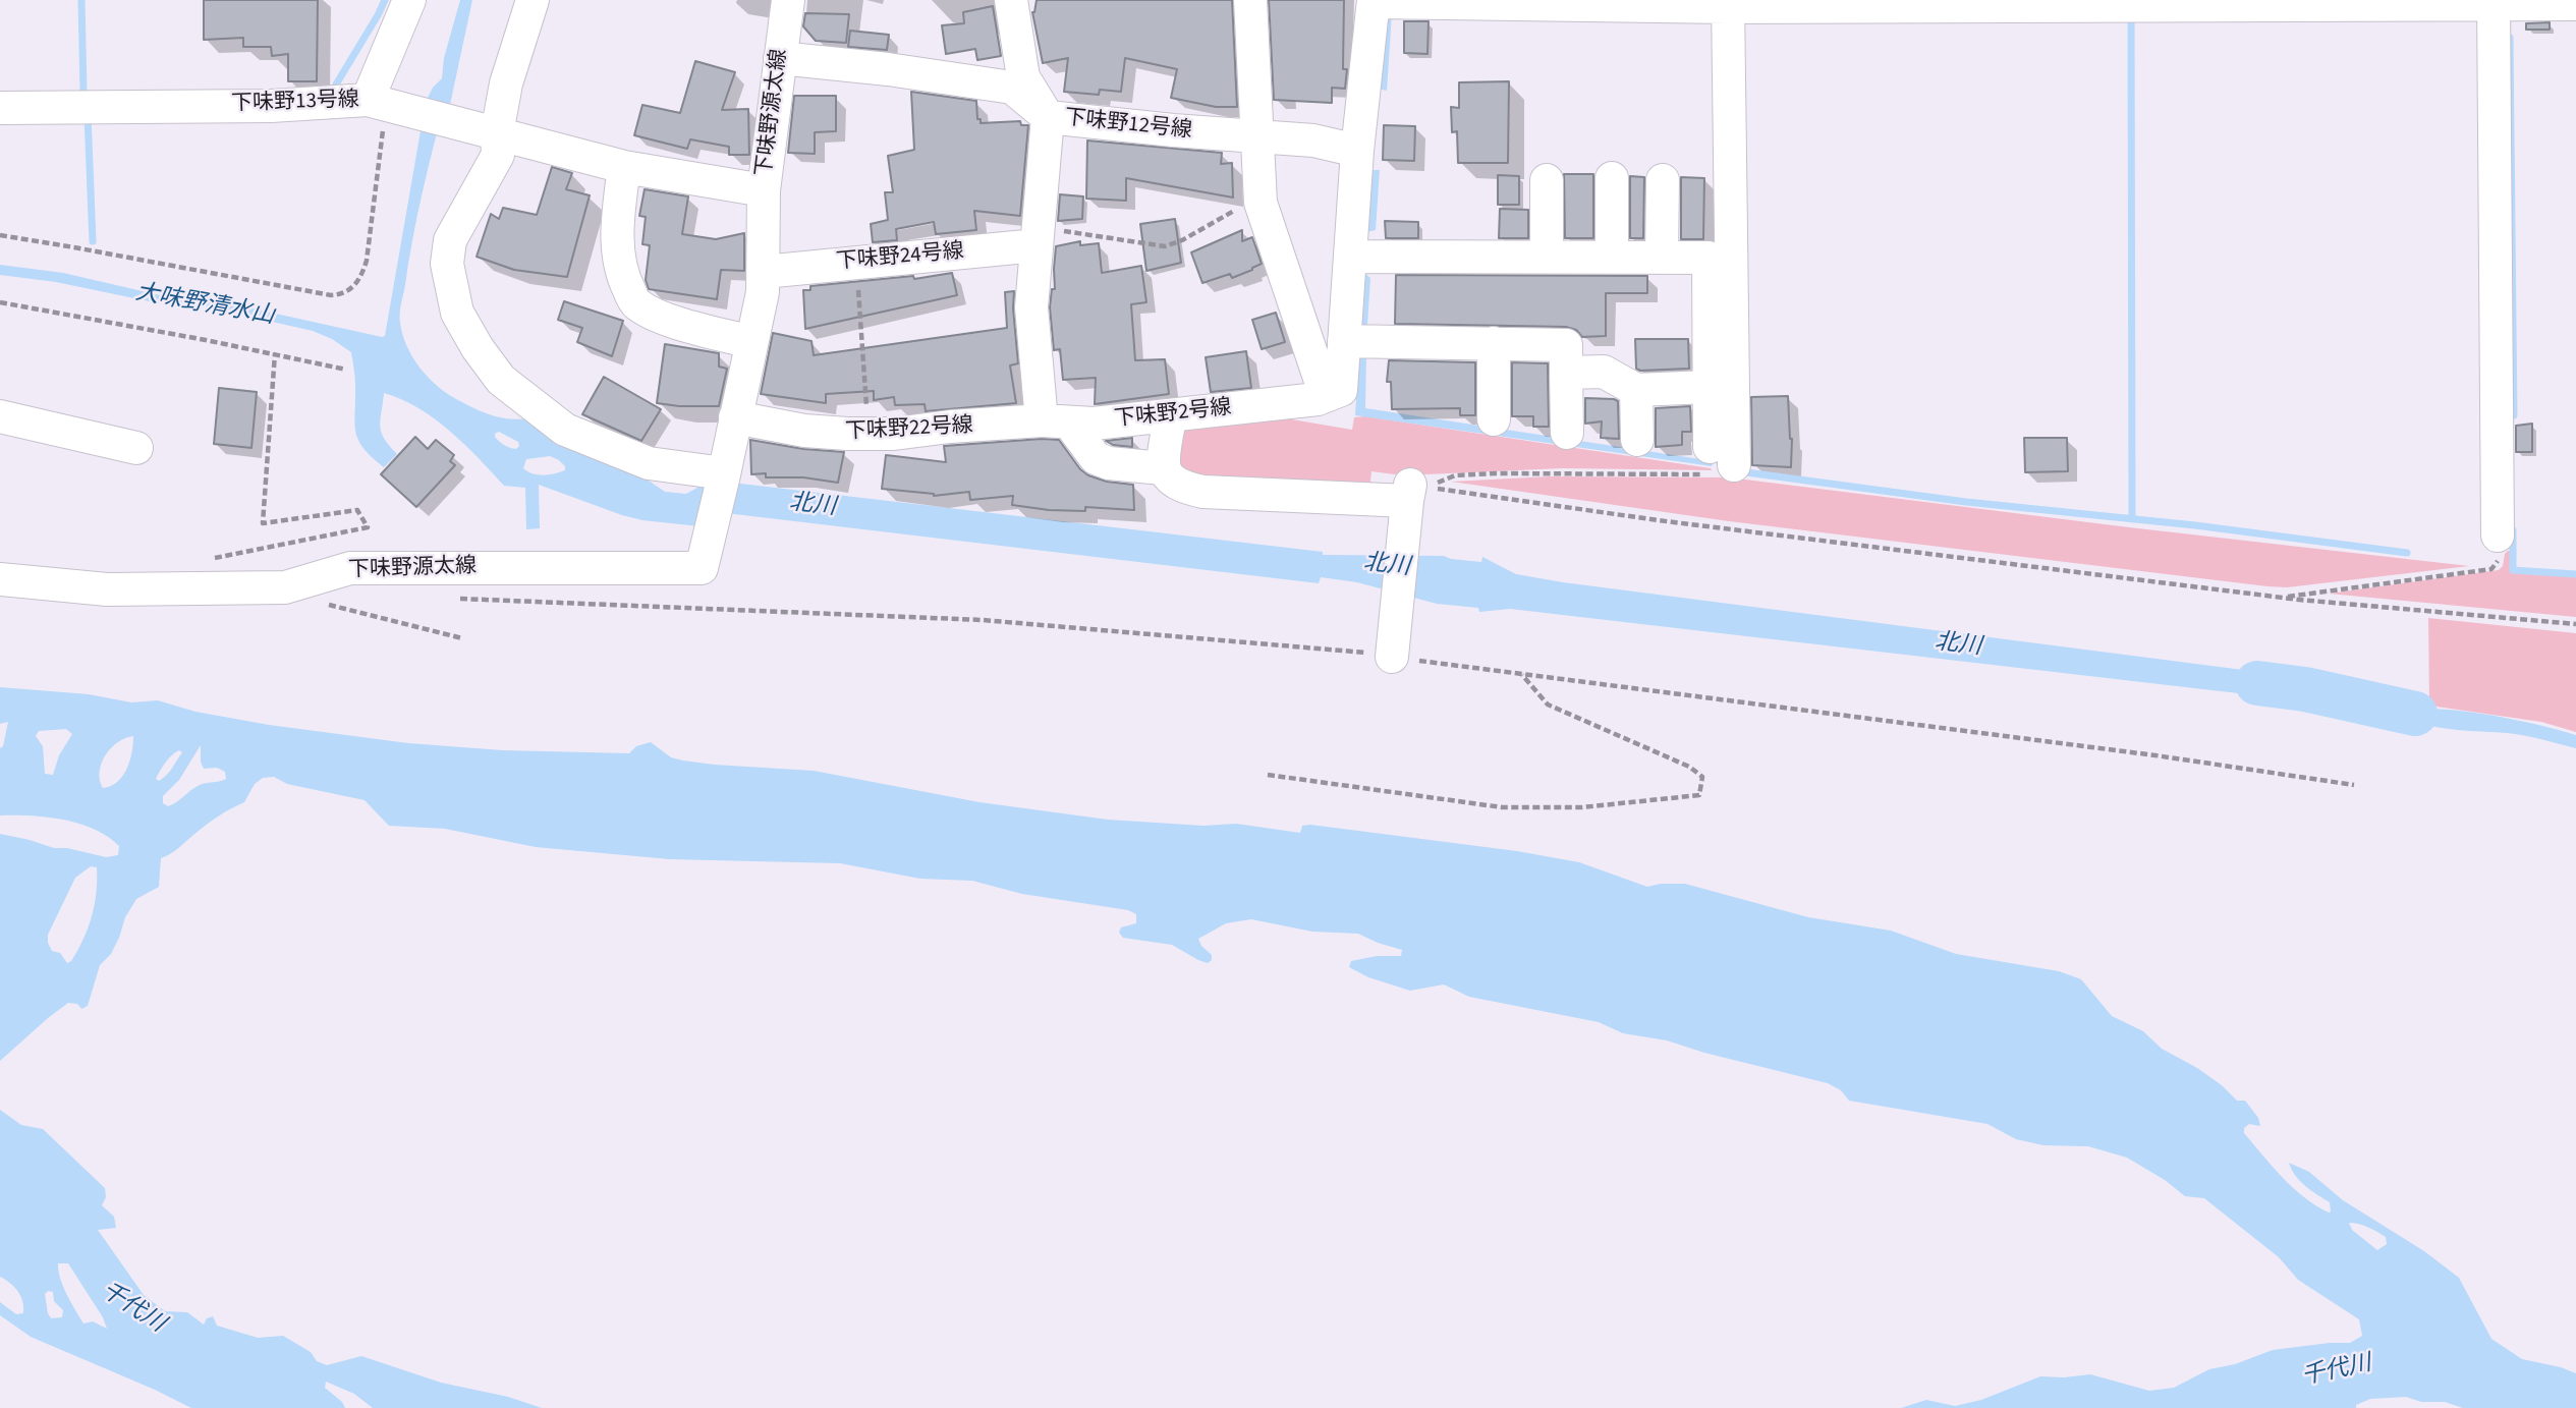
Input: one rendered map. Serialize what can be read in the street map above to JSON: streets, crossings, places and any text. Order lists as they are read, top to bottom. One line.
{"streets":{"street":["下味野13号線","下味野源太線","下味野12号線","下味野24号線","下味野2号線","下味野22号線"]},"crossings":[["下味野13号線","下味野源太線"],["下味野源太線","下味野12号線"],["下味野源太線","下味野24号線"],["下味野源太線","下味野22号線"],["下味野2号線","下味野22号線"]],"water":["大味野清水山","北川","千代川"]}
